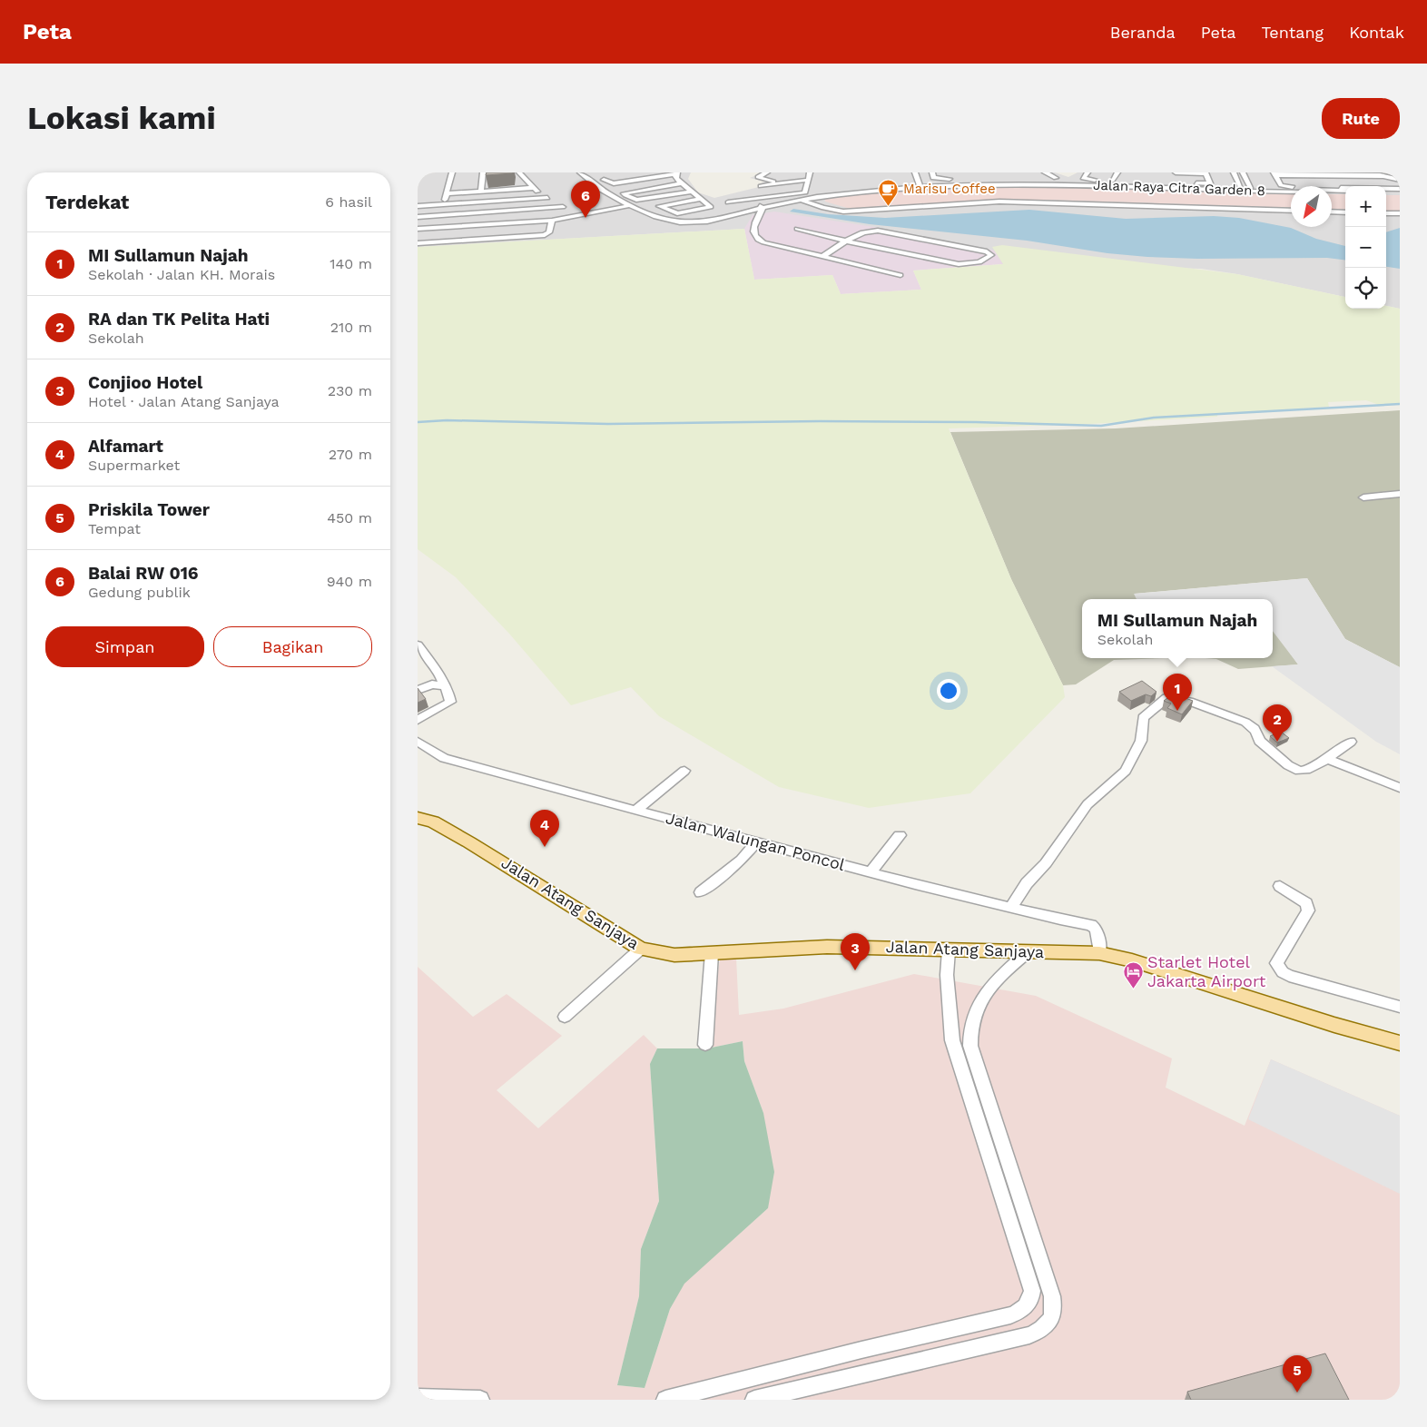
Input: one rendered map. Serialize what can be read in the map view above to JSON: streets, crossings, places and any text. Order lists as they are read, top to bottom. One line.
{"streets":{"main road":["Jalan Atang Sanjaya"],"street":["Jalan Raya Citra Garden 8","Jalan Walungan Poncol"]},"crossings":[["Jalan Walungan Poncol","Jalan Atang Sanjaya"]],"places":{"cafe":["Marisu Coffee"],"hotel":["Starlet Hotel Jakarta Airport"]},"north":"bottom left","page":{"header":"Peta","nav":["Beranda","Peta","Tentang","Kontak"],"buttons":["Rute",["Simpan","Bagikan"]],"title":"Lokasi kami","heading":["Terdekat","6 hasil"],"pins":["6","1","2","4","3","5"],"map_buttons":["+","−"],"list":[{"mark":"1","name":"MI Sullamun Najah","note":"Sekolah · Jalan KH. Morais","value":"140 m"},{"mark":"2","name":"RA dan TK Pelita Hati","note":"Sekolah","value":"210 m"},{"mark":"3","name":"Conjioo Hotel","note":"Hotel · Jalan Atang Sanjaya","value":"230 m"},{"mark":"4","name":"Alfamart","note":"Supermarket","value":"270 m"},{"mark":"5","name":"Priskila Tower","note":"Tempat","value":"450 m"},{"mark":"6","name":"Balai RW 016","note":"Gedung publik","value":"940 m"}],"popup":["MI Sullamun Najah","Sekolah"]}}
